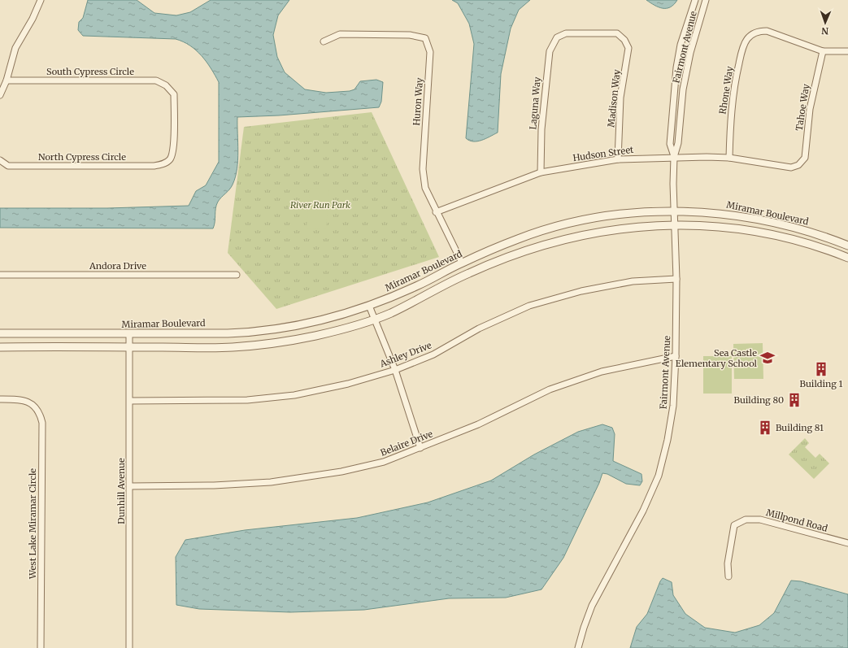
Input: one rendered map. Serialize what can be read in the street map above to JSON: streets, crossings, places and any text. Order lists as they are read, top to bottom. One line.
{"streets":{"street":["Fairmont Avenue","South Cypress Circle","Rhone Way","Madison Way","Huron Way","Laguna Way","Tahoe Way","Hudson Street","North Cypress Circle","Miramar Boulevard","Andora Drive","Ashley Drive","Belaire Drive","Dunhill Avenue","Millpond Road","West Lake Miramar Circle"]},"crossings":[["Fairmont Avenue","Hudson Street"],["Fairmont Avenue","Miramar Boulevard"],["Fairmont Avenue","Ashley Drive"],["Fairmont Avenue","Belaire Drive"],["South Cypress Circle","North Cypress Circle"],["Rhone Way","Tahoe Way"],["Rhone Way","Hudson Street"],["Madison Way","Laguna Way"],["Madison Way","Hudson Street"],["Huron Way","Hudson Street"],["Huron Way","Miramar Boulevard"],["Laguna Way","Hudson Street"],["Tahoe Way","Hudson Street"],["Miramar Boulevard","Dunhill Avenue"],["Ashley Drive","Dunhill Avenue"],["Belaire Drive","Dunhill Avenue"]],"parks":["River Run Park"],"places":{"school or university":["Sea Castle Elementary School"],"building":["Building 1","Building 80","Building 81"]},"north":"bottom"}
